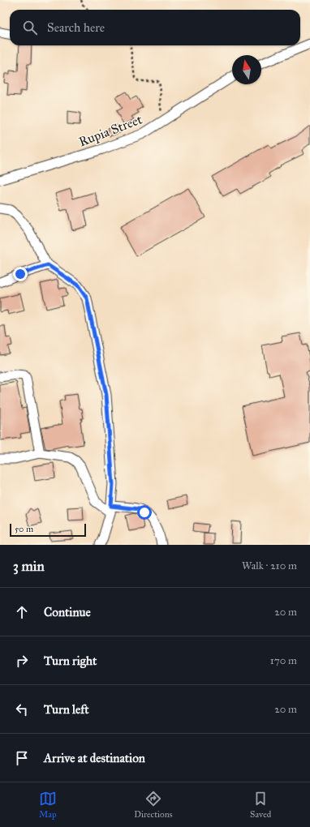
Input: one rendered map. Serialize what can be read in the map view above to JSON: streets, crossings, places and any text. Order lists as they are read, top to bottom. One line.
{"streets":{"street":["Rupia Street"]},"scale_bar":"50 m","north":"top","page":{"search":"Search here","scale":"50 m","heading":["3 min","Walk · 210 m"],"list":[["Continue","20 m"],["Turn right","170 m"],["Turn left","20 m"],"Arrive at destination"],"nav":["Map","Directions","Saved"]}}
